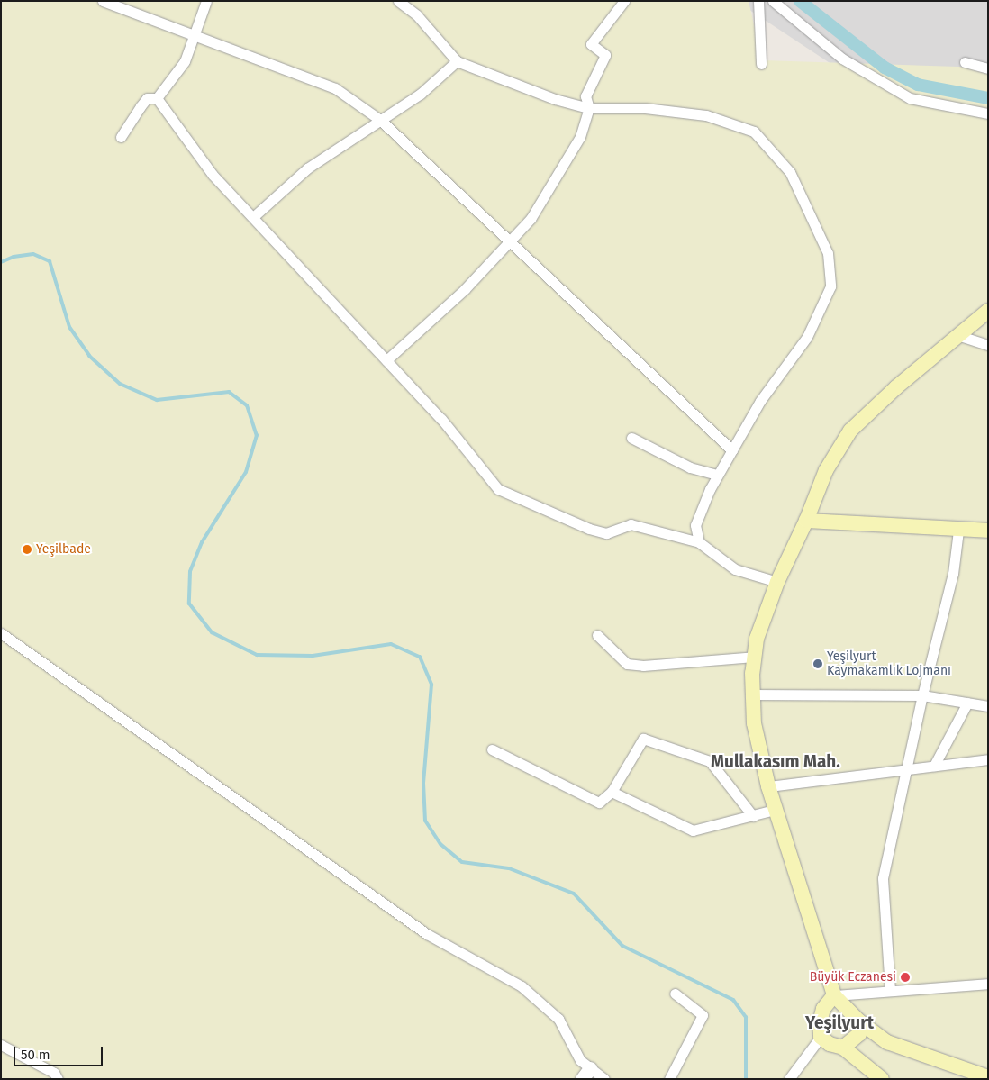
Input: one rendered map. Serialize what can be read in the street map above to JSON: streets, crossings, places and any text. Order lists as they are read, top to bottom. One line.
{"districts":["Mullakasım Mah.","Yeşilyurt"],"places":["Yeşilbade","Yeşilyurt Kaymakamlık Lojmanı","Büyük Eczanesi"],"scale_bar":"50 m"}
